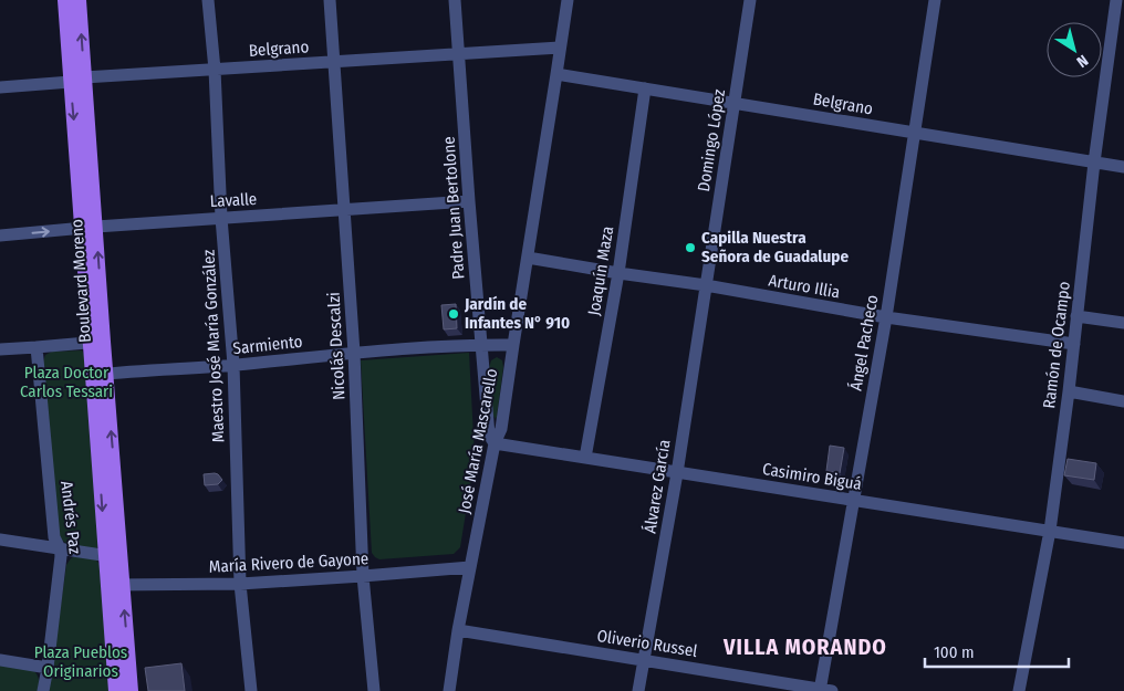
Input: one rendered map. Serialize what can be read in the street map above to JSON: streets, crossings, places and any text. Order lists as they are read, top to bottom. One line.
{"streets":{"main road":["Boulevard Moreno"],"street":["Belgrano","Domingo López","Lavalle","Padre Juan Bertolone","Joaquín Maza","Arturo Illia","Ángel Pacheco","Sarmiento","Ramón de Ocampo","Maestro José María González","Nicolás Descalzi","José María Mascarello","Casimiro Biguá","Álvarez García","Andrés Paz","María Rivero de Gayone","Oliverio Russel"]},"crossings":[["Belgrano","Domingo López"],["Belgrano","Padre Juan Bertolone"],["Belgrano","Joaquín Maza"],["Belgrano","Boulevard Moreno"],["Belgrano","Ángel Pacheco"],["Belgrano","Ramón de Ocampo"],["Belgrano","Maestro José María González"],["Belgrano","Nicolás Descalzi"],["Belgrano","José María Mascarello"],["Domingo López","Arturo Illia"],["Domingo López","Álvarez García"],["Lavalle","Padre Juan Bertolone"],["Lavalle","Boulevard Moreno"],["Lavalle","Maestro José María González"],["Lavalle","Nicolás Descalzi"],["Padre Juan Bertolone","Sarmiento"],["Padre Juan Bertolone","José María Mascarello"],["Padre Juan Bertolone","Casimiro Biguá"],["Joaquín Maza","Arturo Illia"],["Joaquín Maza","Casimiro Biguá"],["Boulevard Moreno","Sarmiento"],["Boulevard Moreno","María Rivero de Gayone"],["Arturo Illia","Ángel Pacheco"],["Arturo Illia","Ramón de Ocampo"],["Arturo Illia","José María Mascarello"],["Arturo Illia","Álvarez García"],["Ángel Pacheco","Casimiro Biguá"],["Ángel Pacheco","Oliverio Russel"],["Sarmiento","Maestro José María González"],["Sarmiento","Nicolás Descalzi"],["Sarmiento","José María Mascarello"],["Ramón de Ocampo","Casimiro Biguá"],["Maestro José María González","María Rivero de Gayone"],["Nicolás Descalzi","María Rivero de Gayone"],["José María Mascarello","Casimiro Biguá"],["José María Mascarello","María Rivero de Gayone"],["José María Mascarello","Oliverio Russel"],["Casimiro Biguá","Álvarez García"],["Álvarez García","Oliverio Russel"]],"districts":["VILLA MORANDO"],"parks":["Plaza Doctor Carlos Tessari","Plaza Pueblos Originarios"],"places":["Capilla Nuestra Señora de Guadalupe","Jardín de Infantes N° 910"],"scale_bar":"100 m","north":"bottom right"}
